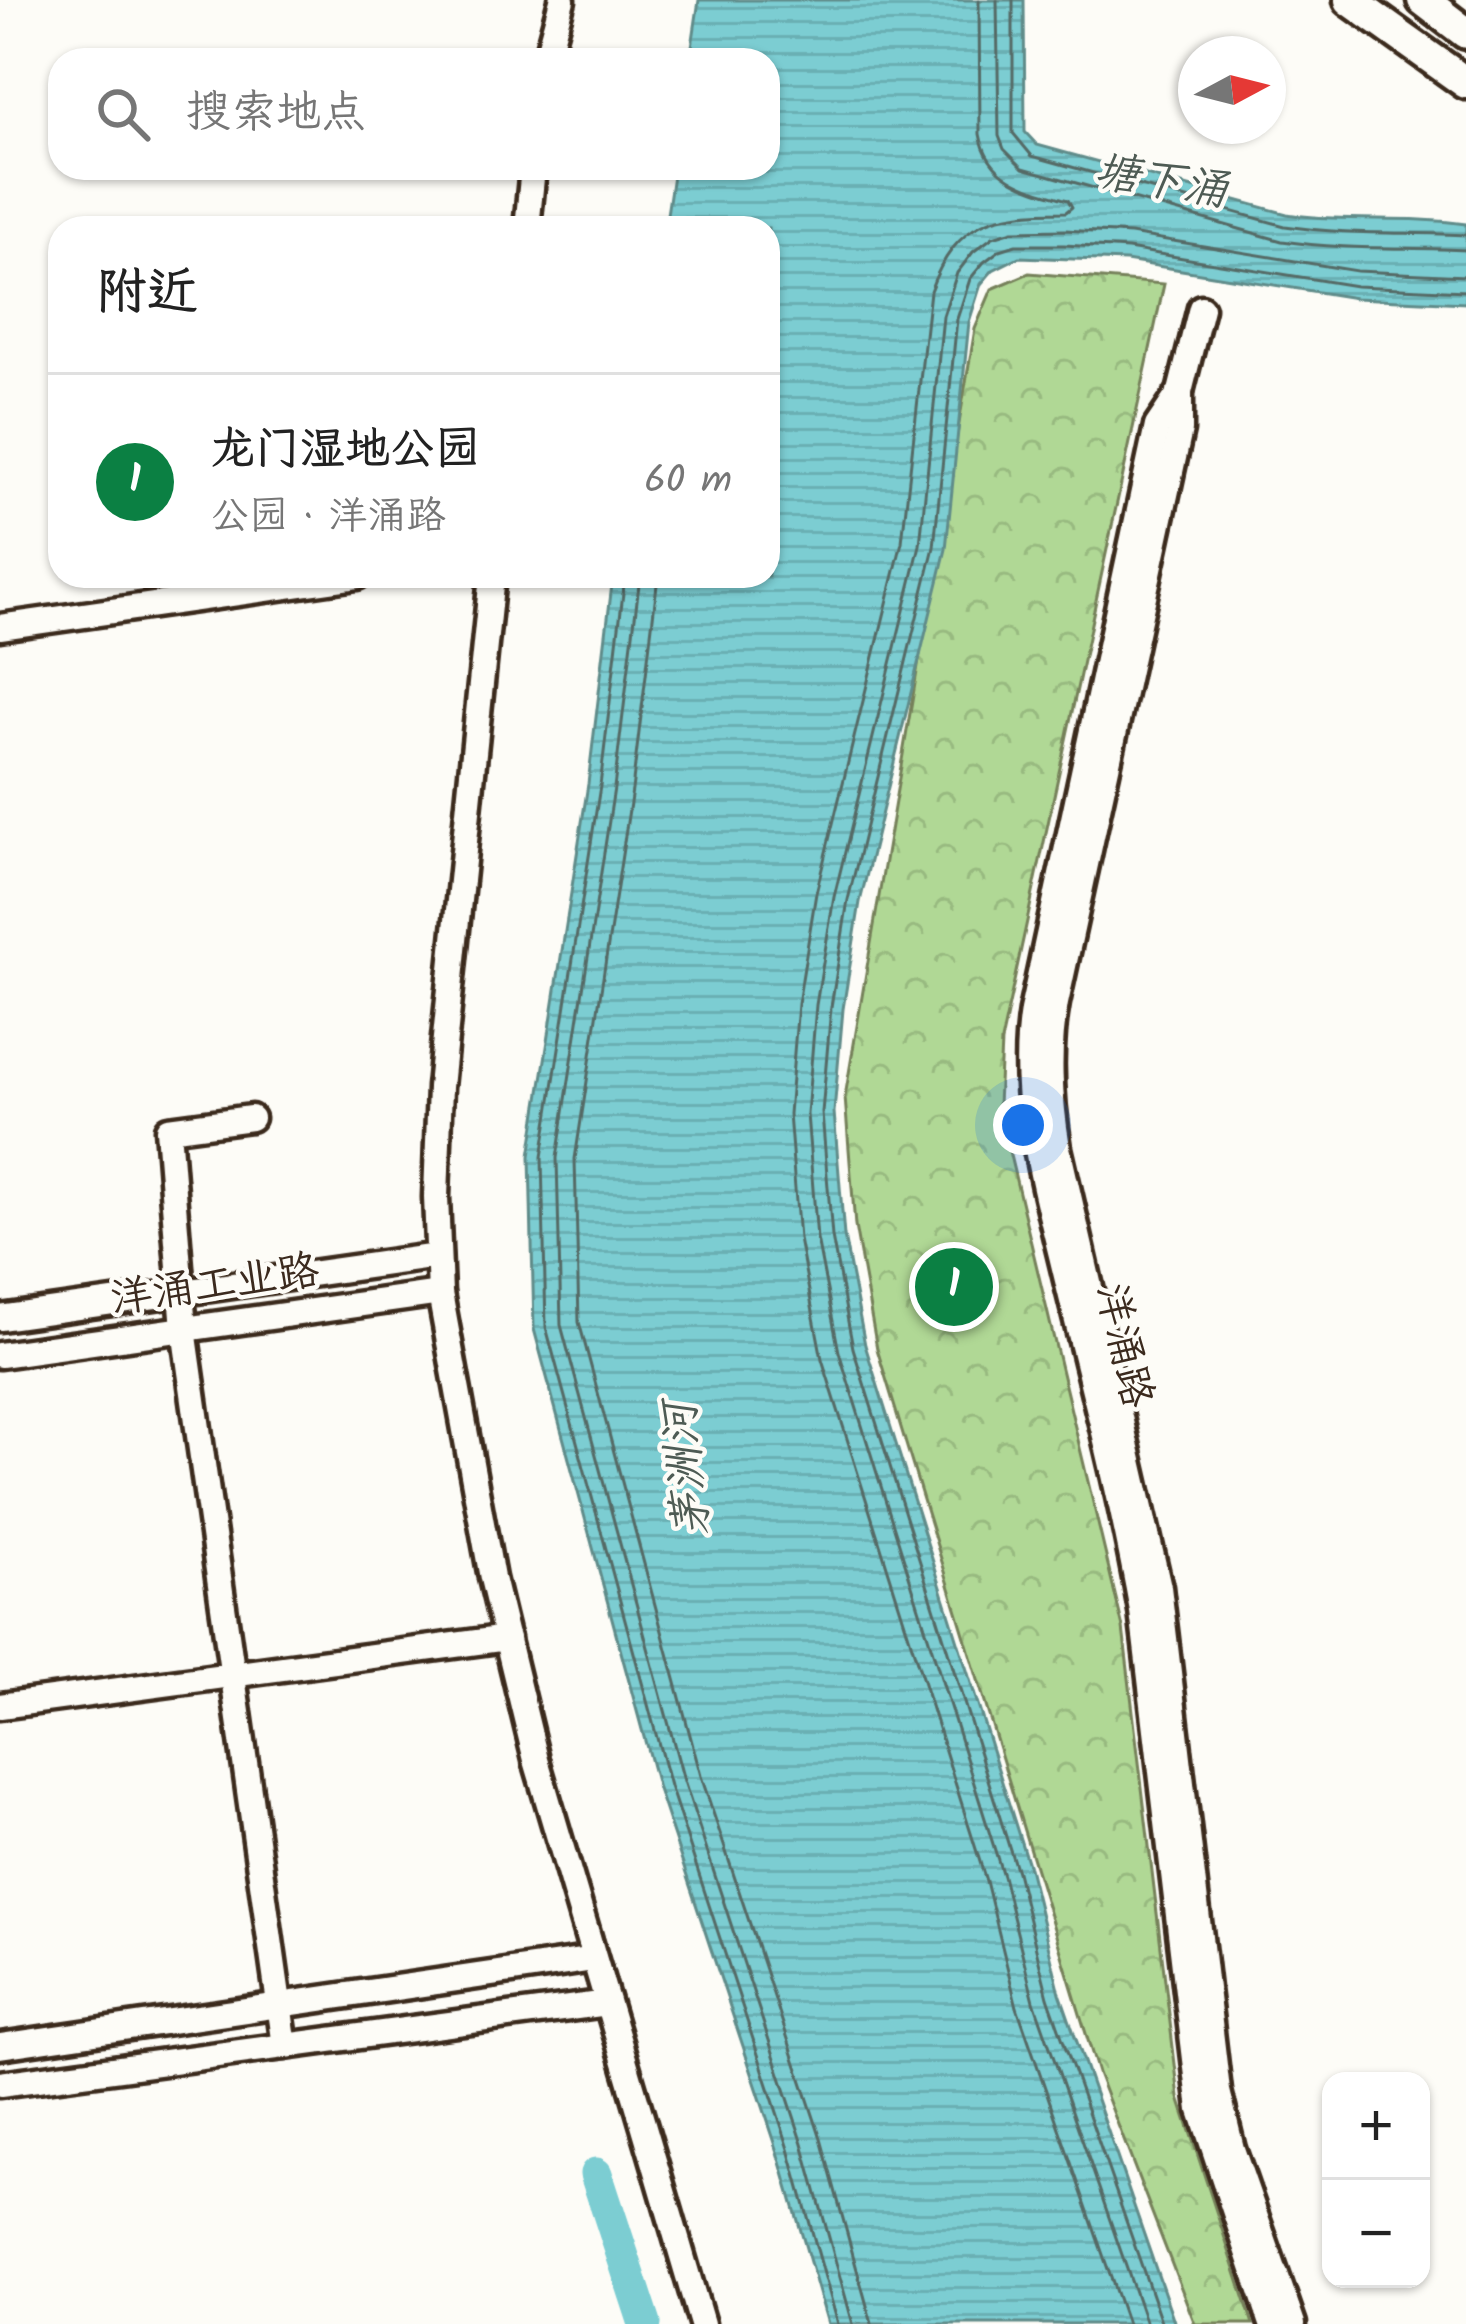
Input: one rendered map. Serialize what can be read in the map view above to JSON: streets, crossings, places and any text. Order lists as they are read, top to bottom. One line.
{"streets":{"street":["洋涌工业路","洋涌路"]},"water":["塘下涌","茅洲河"],"north":"right","page":{"search":"搜索地点","heading":"附近","list":[{"mark":"1","name":"龙门湿地公园","note":"公园 · 洋涌路","value":"60 m"}],"pins":"1","map_buttons":["+","−"]}}
